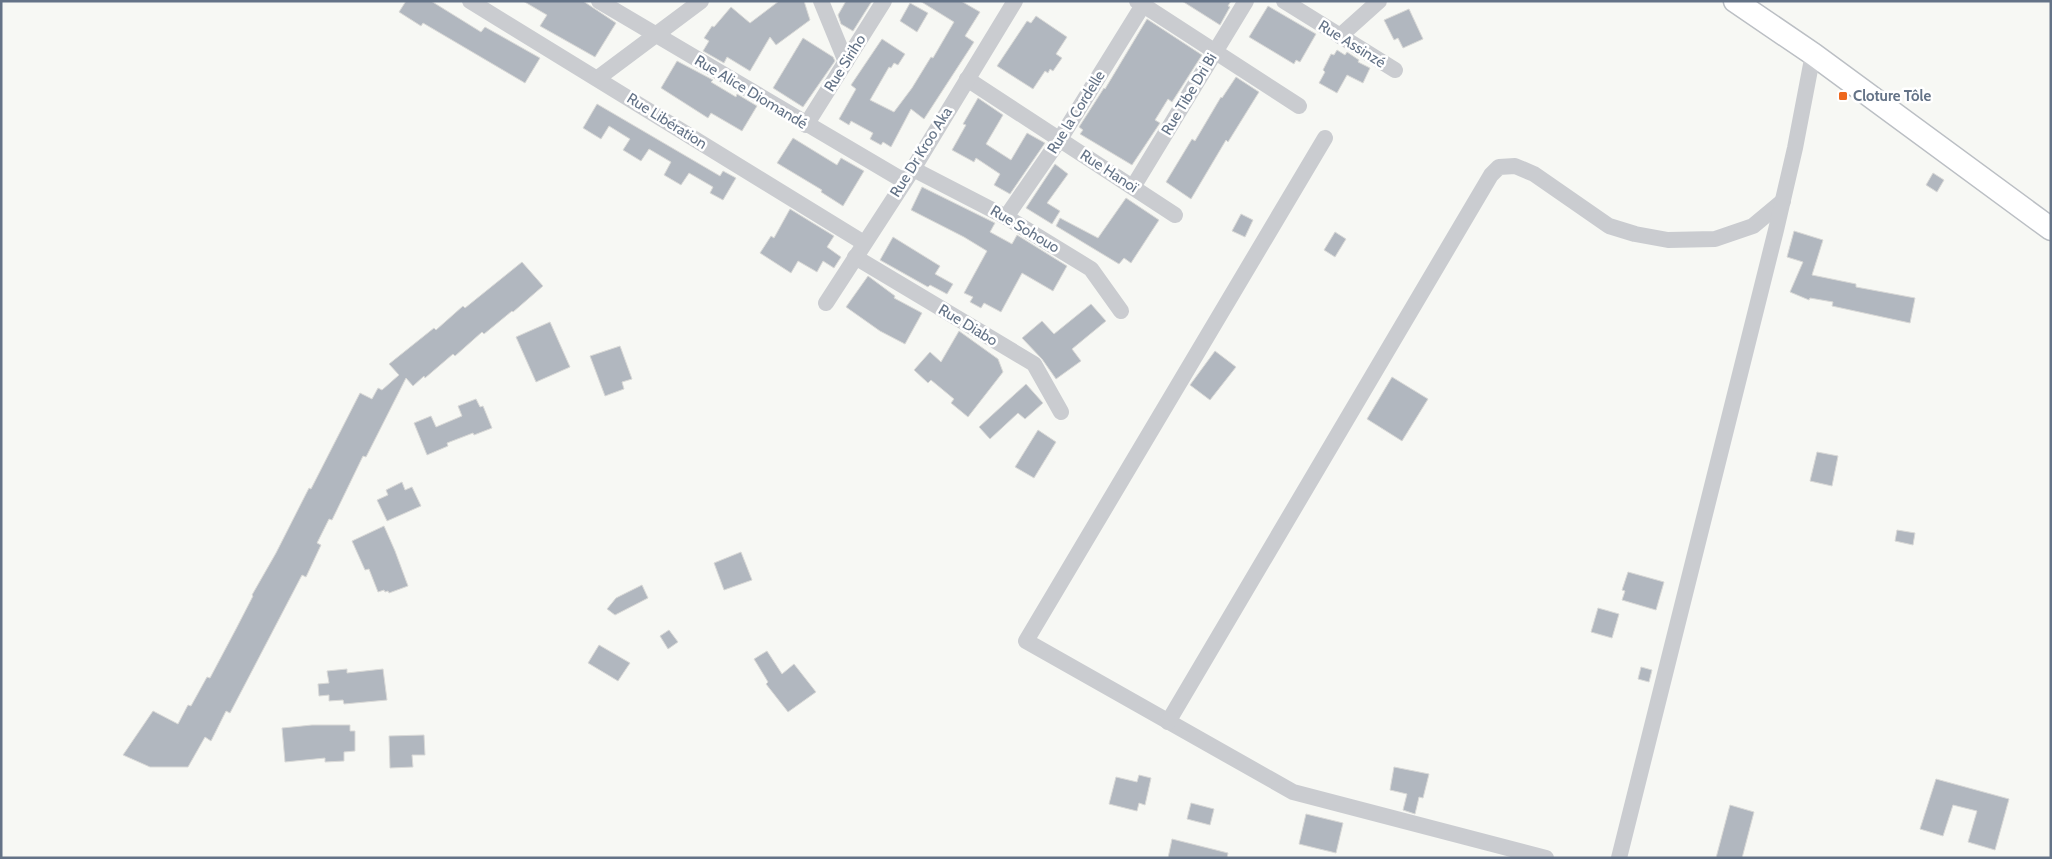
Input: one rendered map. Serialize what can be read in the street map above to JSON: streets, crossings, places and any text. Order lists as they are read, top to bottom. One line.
{"streets":{"street":["Rue Assinzé","Rue Siriho","Rue Alice Diomandé","Rue Tibe Dri Bi","Rue la Cordelle","Rue Libération","Rue Dr Kroo Aka","Rue Hanoï","Rue Sohouo","Rue Diabo"]},"crossings":[["Rue Siriho","Rue Alice Diomandé"],["Rue Alice Diomandé","Rue Dr Kroo Aka"],["Rue Alice Diomandé","Rue Sohouo"],["Rue Tibe Dri Bi","Rue Hanoï"],["Rue la Cordelle","Rue Hanoï"],["Rue la Cordelle","Rue Sohouo"],["Rue Libération","Rue Dr Kroo Aka"],["Rue Dr Kroo Aka","Rue Hanoï"],["Rue Dr Kroo Aka","Rue Sohouo"],["Rue Dr Kroo Aka","Rue Diabo"]],"places":{"transit":["Cloture Tôle"]}}
